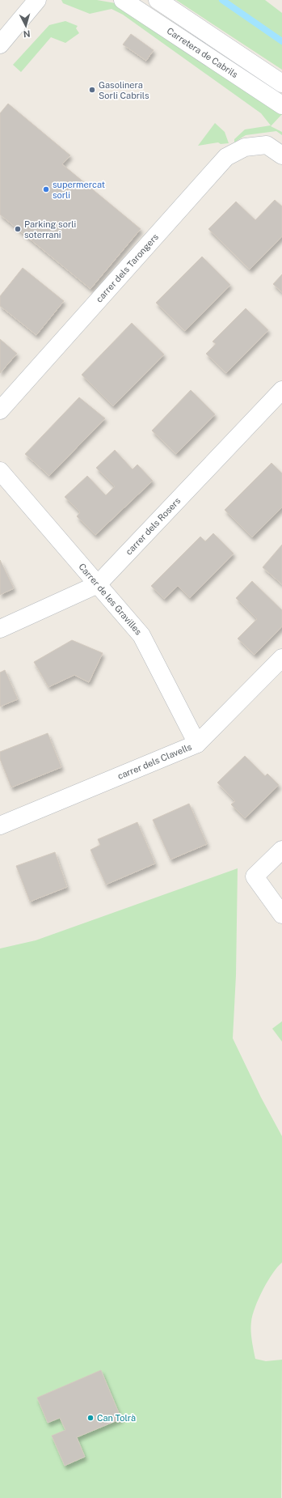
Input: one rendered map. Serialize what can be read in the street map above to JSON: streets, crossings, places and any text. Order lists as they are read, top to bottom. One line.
{"streets":{"street":["Carretera de Cabrils","carrer dels Tarongers","carrer dels Rosers","Carrer de les Gravilles","carrer dels Clavells"]},"crossings":[["carrer dels Rosers","Carrer de les Gravilles"],["Carrer de les Gravilles","carrer dels Clavells"]],"places":["Gasolinera Sorli Cabrils","supermercat sorli","Parking sorli soterrani","Can Tolrà"],"north":"bottom"}
